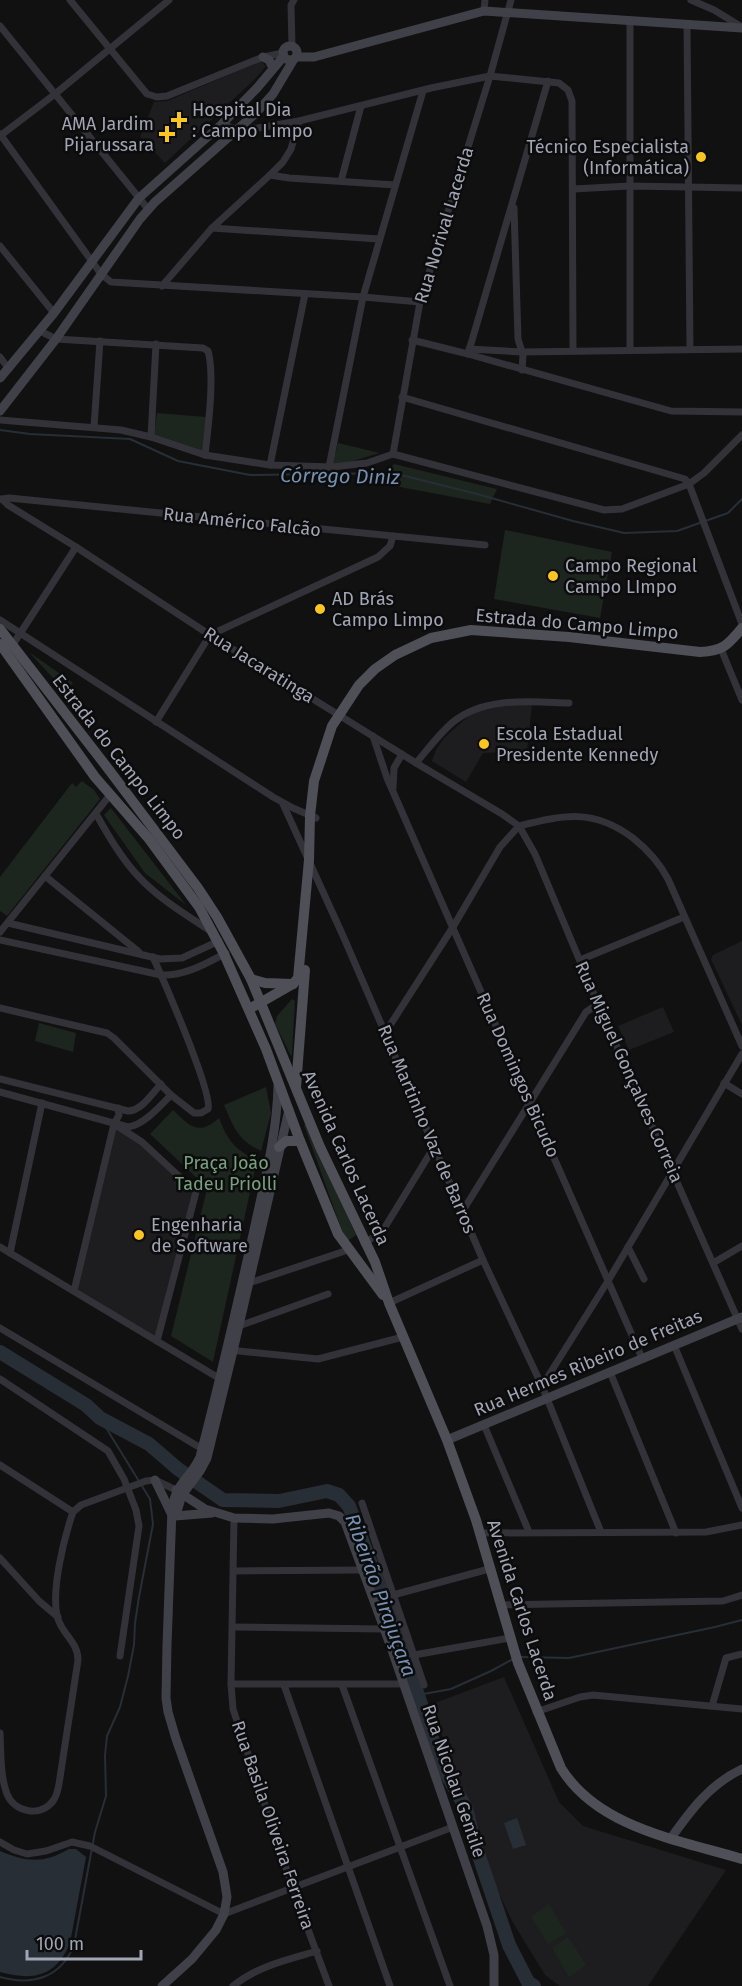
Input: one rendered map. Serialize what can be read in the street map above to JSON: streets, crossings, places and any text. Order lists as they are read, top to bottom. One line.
{"streets":{"main road":["Estrada do Campo Limpo","Avenida Carlos Lacerda"],"street":["Rua Norival Lacerda","Rua Américo Falcão","Rua Jacaratinga","Rua Miguel Gonçalves Correia","Rua Domingos Bicudo","Rua Martinho Vaz de Barros","Rua Hermes Ribeiro de Freitas","Rua Nicolau Gentile","Rua Basila Oliveira Ferreira"]},"crossings":[["Rua Américo Falcão","Rua Jacaratinga"],["Estrada do Campo Limpo","Rua Jacaratinga"],["Estrada do Campo Limpo","Rua Martinho Vaz de Barros"],["Estrada do Campo Limpo","Avenida Carlos Lacerda"],["Rua Jacaratinga","Rua Miguel Gonçalves Correia"],["Rua Jacaratinga","Rua Domingos Bicudo"],["Rua Miguel Gonçalves Correia","Rua Hermes Ribeiro de Freitas"],["Rua Domingos Bicudo","Rua Hermes Ribeiro de Freitas"],["Rua Martinho Vaz de Barros","Rua Hermes Ribeiro de Freitas"],["Avenida Carlos Lacerda","Rua Hermes Ribeiro de Freitas"],["Rua Nicolau Gentile","Rua Basila Oliveira Ferreira"]],"water":["Córrego Diniz","Ribeirão Pirajuçara"],"parks":["Praça João Tadeu Priolli"],"places":{"health":["Hospital Dia : Campo Limpo","AMA Jardim Pijarussara"],"other":["Técnico Especialista (Informática)","Campo Regional Campo LImpo","AD Brás Campo Limpo","Escola Estadual Presidente Kennedy","Engenharia de Software"]},"scale_bar":"100 m"}
